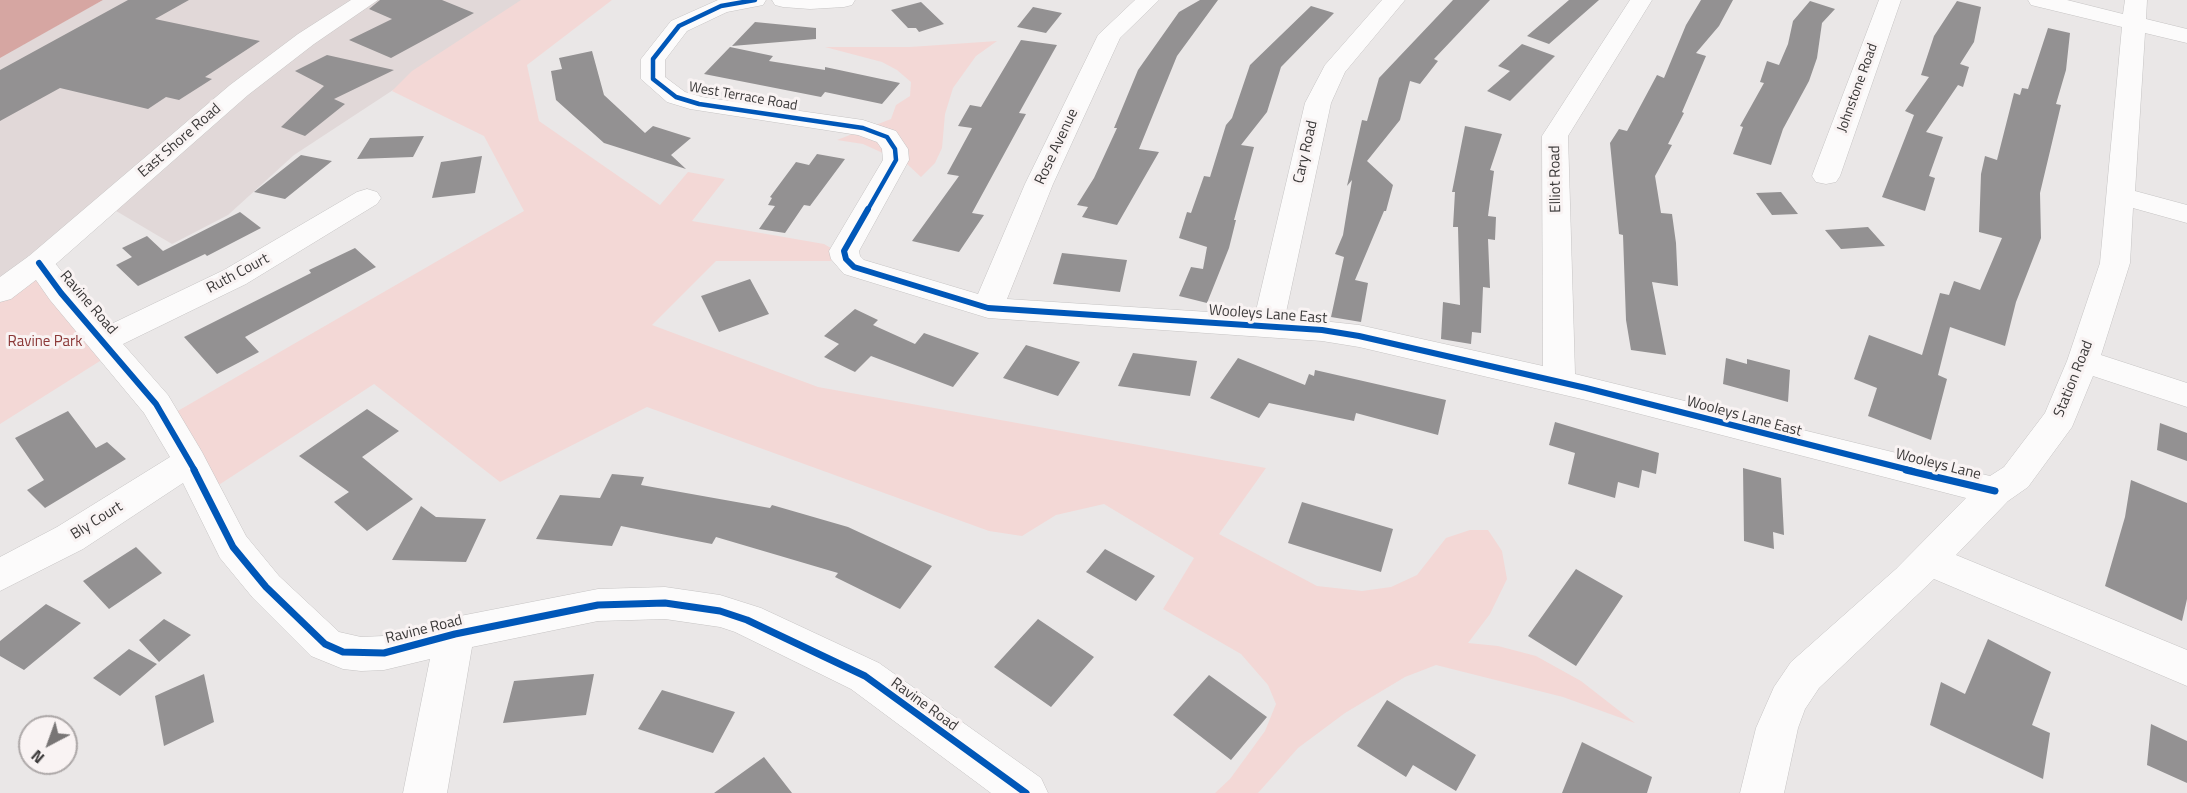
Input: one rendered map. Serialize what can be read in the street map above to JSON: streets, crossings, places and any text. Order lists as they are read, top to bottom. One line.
{"streets":{"street":["Johnstone Road","West Terrace Road","East Shore Road","Rose Avenue","Cary Road","Elliot Road","Ruth Court","Ravine Road","Wooleys Lane East","Station Road","Wooleys Lane","Bly Court"]},"crossings":[["West Terrace Road","Wooleys Lane East"],["East Shore Road","Ravine Road"],["Rose Avenue","Wooleys Lane East"],["Cary Road","Wooleys Lane East"],["Elliot Road","Wooleys Lane East"],["Ruth Court","Ravine Road"],["Ravine Road","Bly Court"],["Wooleys Lane East","Wooleys Lane"],["Station Road","Wooleys Lane"]],"parks":["Ravine Park"],"north":"bottom left"}
